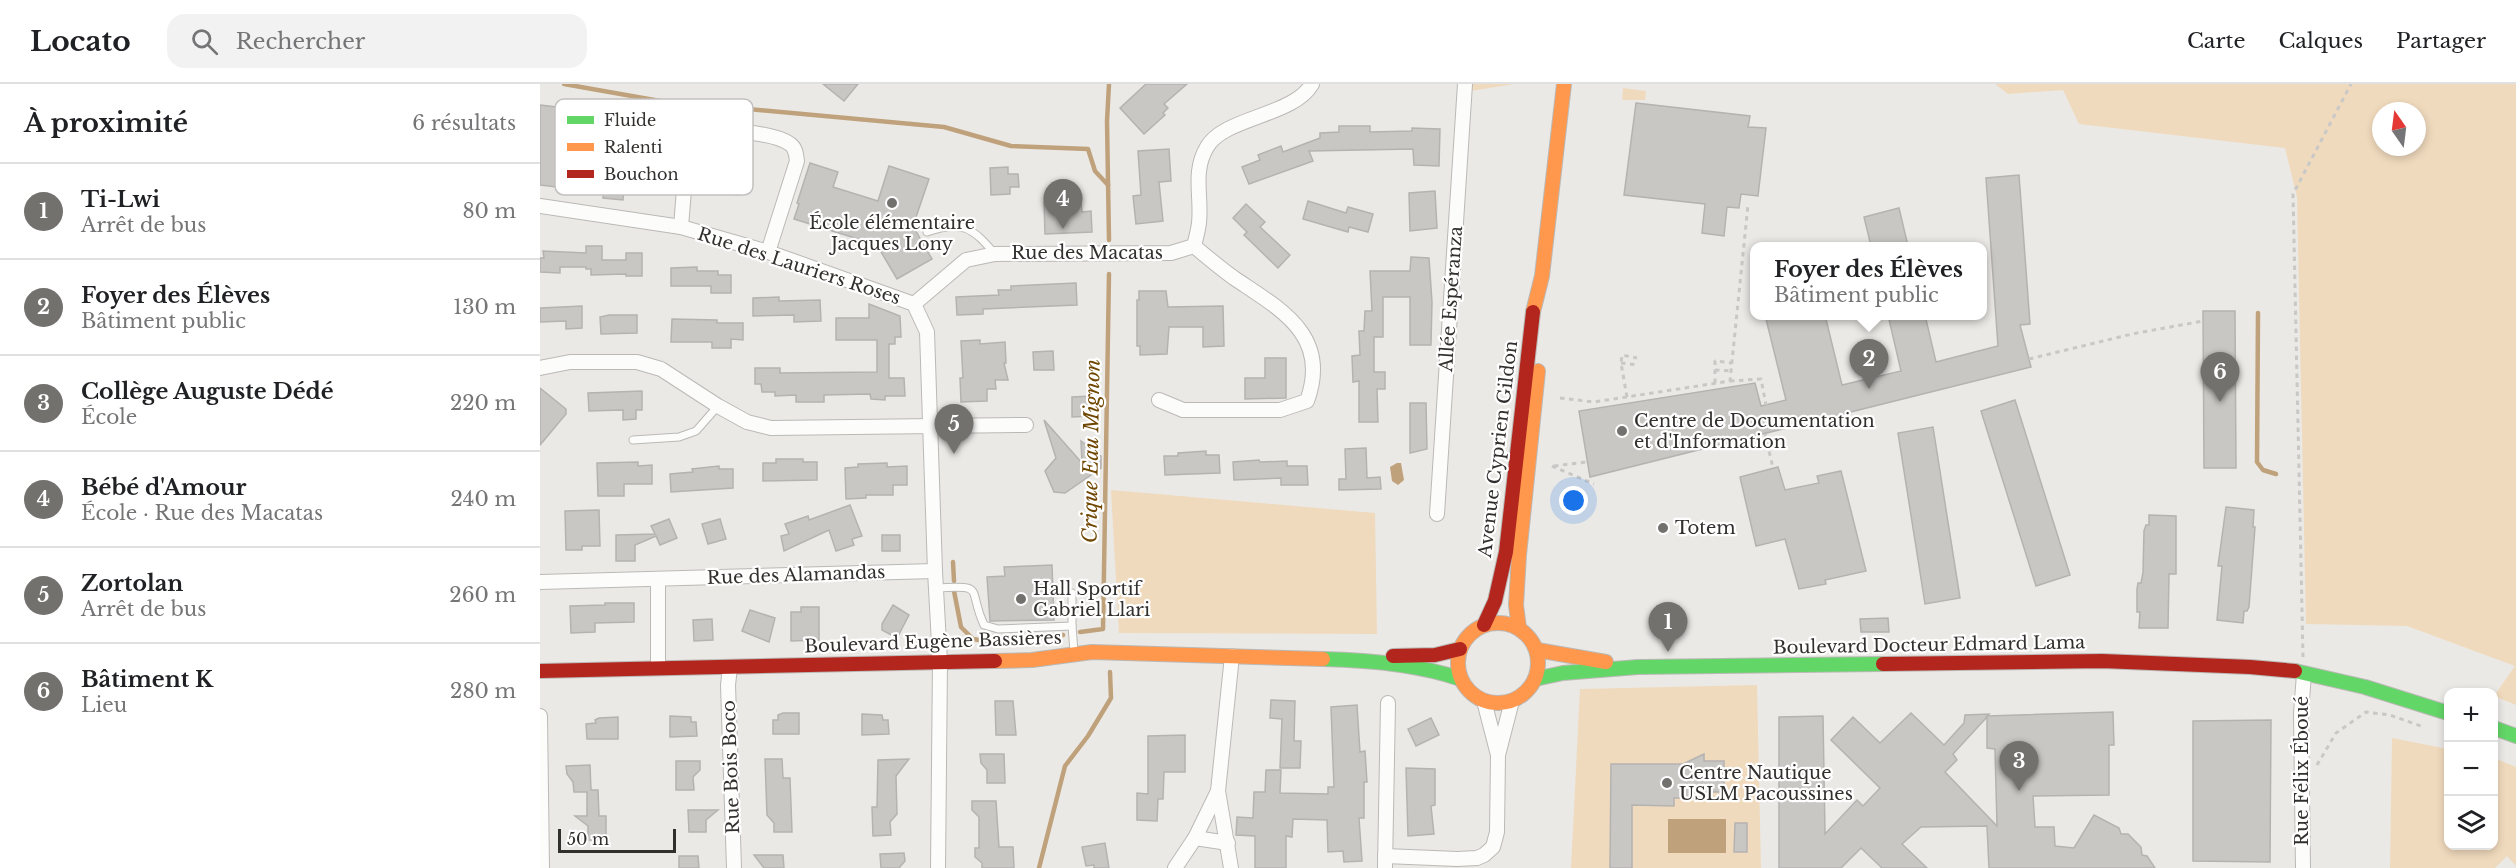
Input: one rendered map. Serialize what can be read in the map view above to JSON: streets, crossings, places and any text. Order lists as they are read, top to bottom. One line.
{"streets":{"street":["Rue des Macatas","Rue des Lauriers Roses","Allée Espéranza","Avenue Cyprien Gildon","Rue des Alamandas","Boulevard Eugène Bassières","Boulevard Docteur Edmard Lama","Rue Bois Boco","Rue Félix Éboué"]},"crossings":[["Rue des Macatas","Rue des Lauriers Roses"],["Rue des Lauriers Roses","Rue des Alamandas"],["Rue des Lauriers Roses","Boulevard Eugène Bassières"],["Avenue Cyprien Gildon","Boulevard Eugène Bassières"],["Avenue Cyprien Gildon","Boulevard Docteur Edmard Lama"],["Boulevard Eugène Bassières","Boulevard Docteur Edmard Lama"],["Boulevard Eugène Bassières","Rue Bois Boco"],["Boulevard Docteur Edmard Lama","Rue Félix Éboué"]],"water":["Crique Eau Mignon"],"places":["École élémentaire Jacques Lony","Centre de Documentation et d'Information","Totem","Hall Sportif Gabriel Llari","Centre Nautique USLM Pacoussines"],"legend":["Fluide","Ralenti","Bouchon"],"scale_bar":"50 m","north":"top","page":{"header":"Locato","search":"Rechercher","nav":["Carte","Calques","Partager"],"heading":["À proximité","6 résultats"],"list":[{"mark":"1","name":"Ti-Lwi","note":"Arrêt de bus","value":"80 m"},{"mark":"2","name":"Foyer des Élèves","note":"Bâtiment public","value":"130 m"},{"mark":"3","name":"Collège Auguste Dédé","note":"École","value":"220 m"},{"mark":"4","name":"Bébé d'Amour","note":"École · Rue des Macatas","value":"240 m"},{"mark":"5","name":"Zortolan","note":"Arrêt de bus","value":"260 m"},{"mark":"6","name":"Bâtiment K","note":"Lieu","value":"280 m"}],"pins":["4","2","6","5","1","3"],"popup":["Foyer des Élèves","Bâtiment public"],"map_buttons":["+","−"],"scale":"50 m"}}
